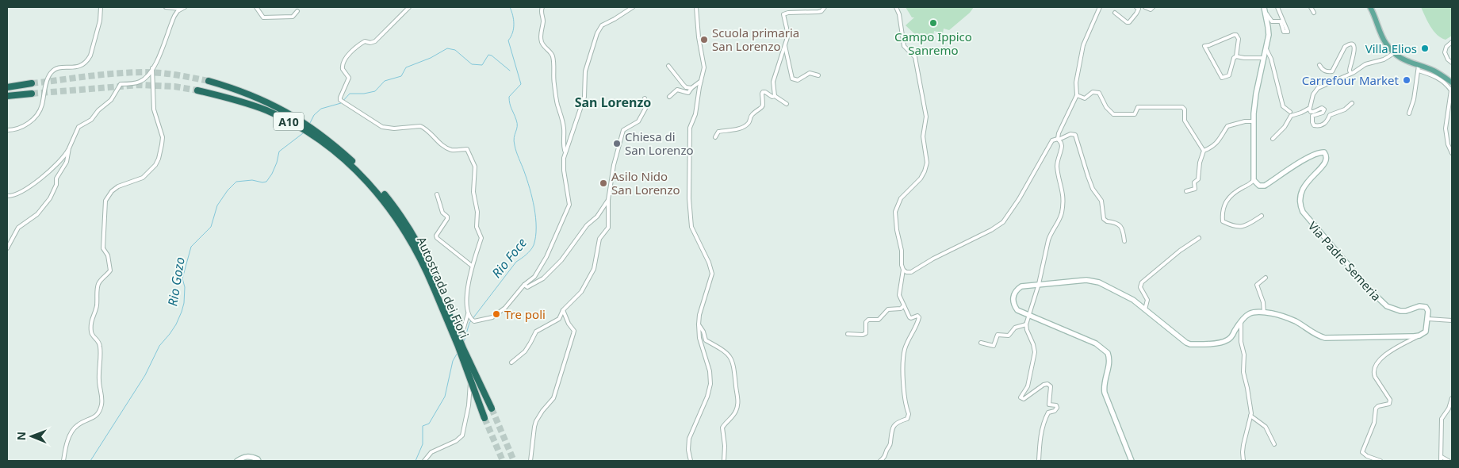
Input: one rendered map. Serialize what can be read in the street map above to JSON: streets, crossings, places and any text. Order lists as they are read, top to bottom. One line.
{"streets":{"highway":["A10","Autostrada dei Fiori"],"main road":["Via Padre Semeria"]},"districts":["San Lorenzo"],"water":["Rio Foce","Rio Gozo"],"places":["Campo Ippico Sanremo","Scuola primaria San Lorenzo","Villa Elios","Carrefour Market","Chiesa di San Lorenzo","Asilo Nido San Lorenzo","Tre poli"],"north":"left"}
